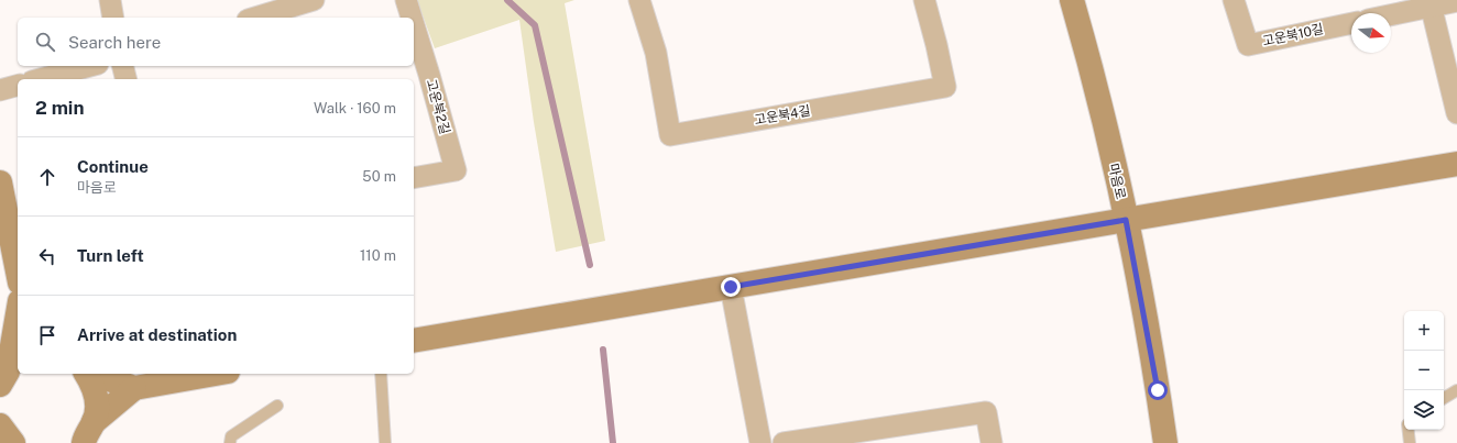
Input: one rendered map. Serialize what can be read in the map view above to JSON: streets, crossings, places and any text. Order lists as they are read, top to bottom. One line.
{"streets":{"street":["고운북10길","고운북2길","고운북4길","마음로"]},"north":"right","page":{"search":"Search here","heading":["2 min","Walk · 160 m"],"list":[["Continue","마음로","50 m"],["Turn left","110 m"],"Arrive at destination"],"map_buttons":["+","−"]}}
